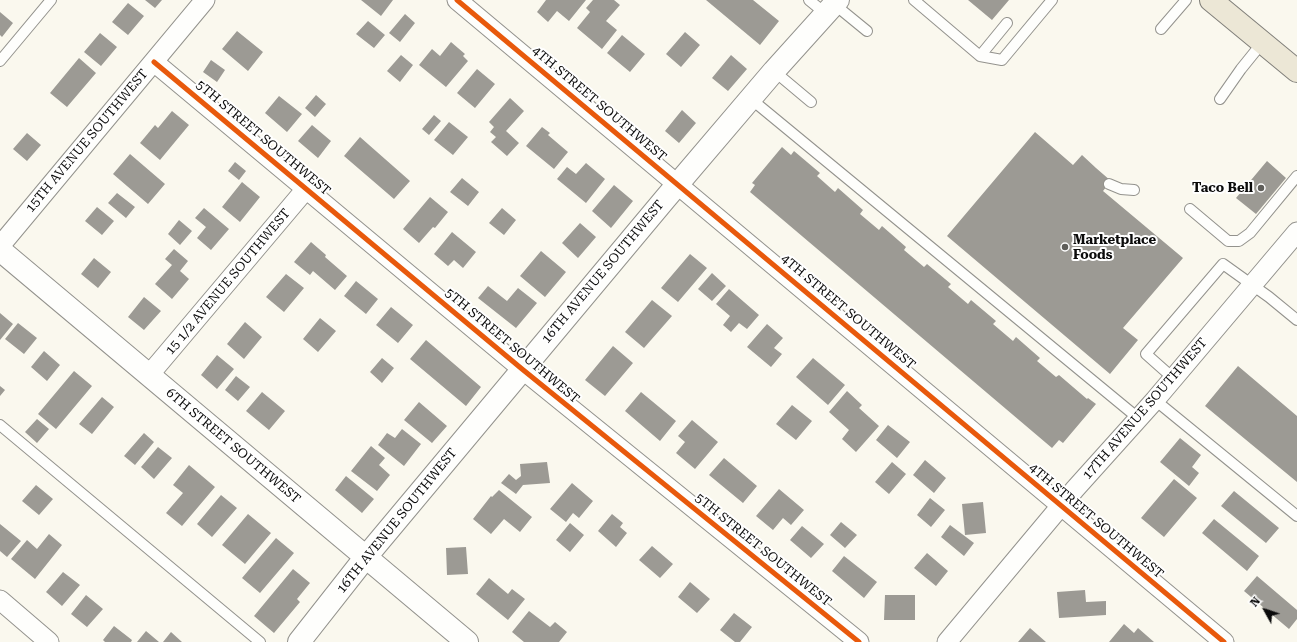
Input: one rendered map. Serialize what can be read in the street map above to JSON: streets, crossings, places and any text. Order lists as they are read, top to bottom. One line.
{"streets":{"street":["4TH STREET SOUTHWEST","5TH STREET SOUTHWEST","15TH AVENUE SOUTHWEST","16TH AVENUE SOUTHWEST","15 1/2 AVENUE SOUTHWEST","17TH AVENUE SOUTHWEST","6TH STREET SOUTHWEST"]},"crossings":[["4TH STREET SOUTHWEST","16TH AVENUE SOUTHWEST"],["4TH STREET SOUTHWEST","17TH AVENUE SOUTHWEST"],["5TH STREET SOUTHWEST","15TH AVENUE SOUTHWEST"],["5TH STREET SOUTHWEST","16TH AVENUE SOUTHWEST"],["5TH STREET SOUTHWEST","15 1/2 AVENUE SOUTHWEST"],["16TH AVENUE SOUTHWEST","6TH STREET SOUTHWEST"],["15 1/2 AVENUE SOUTHWEST","6TH STREET SOUTHWEST"]],"places":["Taco Bell","Marketplace Foods"],"north":"top left"}
